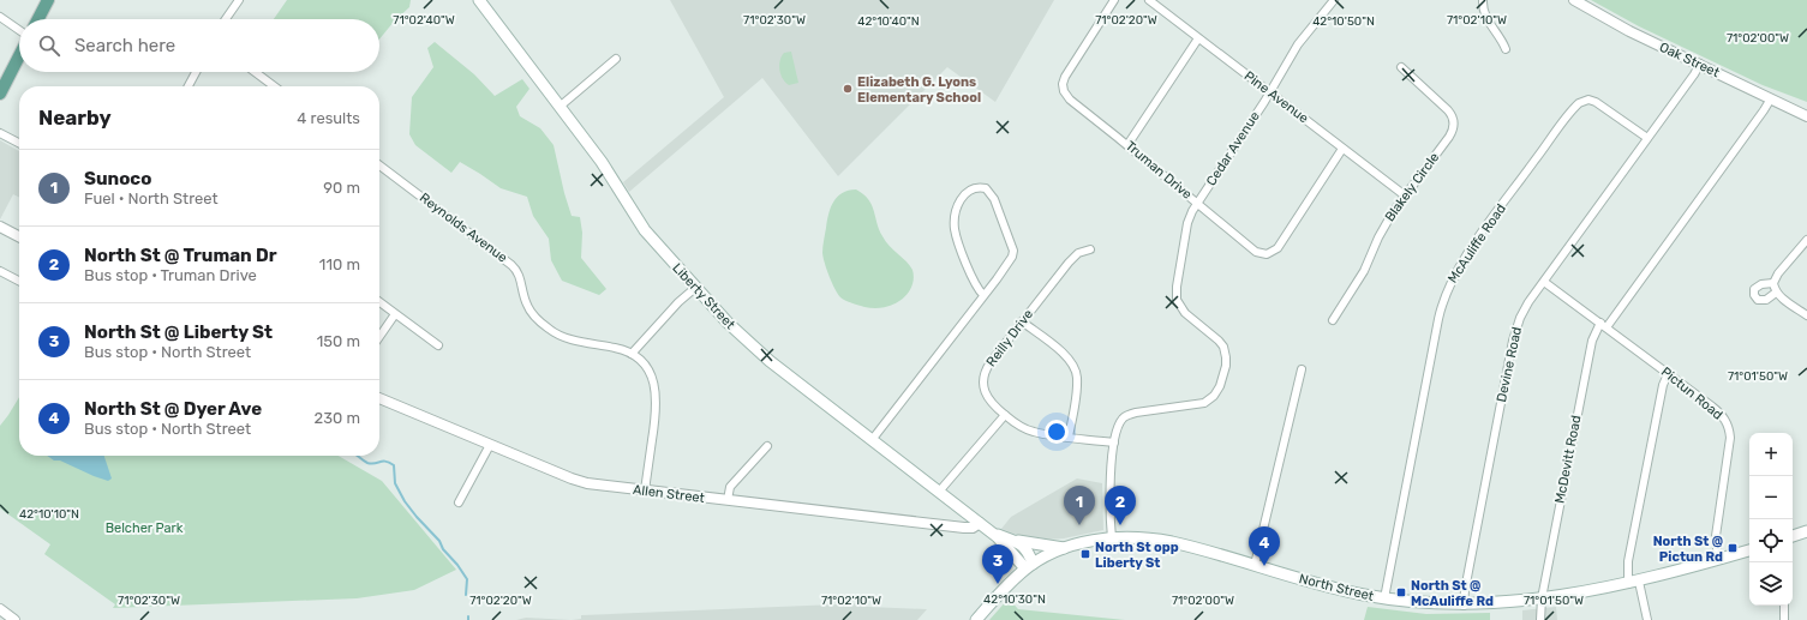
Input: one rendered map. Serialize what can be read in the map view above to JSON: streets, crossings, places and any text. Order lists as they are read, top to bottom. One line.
{"streets":{"main road":["Liberty Street","North Street"],"street":["Oak Street","Pine Avenue","Cedar Avenue","Truman Drive","Blakely Circle","Reynolds Avenue","McAuliffe Road","Reilly Drive","Devine Road","Pictun Road","McDevitt Road","Allen Street"]},"crossings":[["Oak Street","Devine Road"],["Oak Street","McDevitt Road"],["Pine Avenue","Cedar Avenue"],["Pine Avenue","Blakely Circle"],["Cedar Avenue","Truman Drive"],["Truman Drive","Reilly Drive"],["Truman Drive","North Street"],["McAuliffe Road","Devine Road"],["McAuliffe Road","North Street"],["Liberty Street","Allen Street"],["Liberty Street","North Street"],["Devine Road","Pictun Road"],["Devine Road","North Street"],["Pictun Road","McDevitt Road"],["Pictun Road","North Street"],["McDevitt Road","North Street"]],"parks":["Belcher Park"],"places":{"other":["Elizabeth G. Lyons Elementary School"],"transit":["North St @ Pictun Rd","North St opp Liberty St","North St @ McAuliffe Rd"]},"page":{"search":"Search here","heading":["Nearby","4 results"],"list":[{"mark":"1","name":"Sunoco","note":"Fuel · North Street","value":"90 m"},{"mark":"2","name":"North St @ Truman Dr","note":"Bus stop · Truman Drive","value":"110 m"},{"mark":"3","name":"North St @ Liberty St","note":"Bus stop · North Street","value":"150 m"},{"mark":"4","name":"North St @ Dyer Ave","note":"Bus stop · North Street","value":"230 m"}],"map_buttons":["+","−"],"pins":["1","2","4","3"]},"coordinates":["71°02'40\"W","71°02'30\"W","71°02'20\"W","71°02'10\"W","42°10'40\"N","42°10'50\"N","71°02'00\"W","71°01'50\"W","42°10'10\"N","42°10'30\"N"]}
